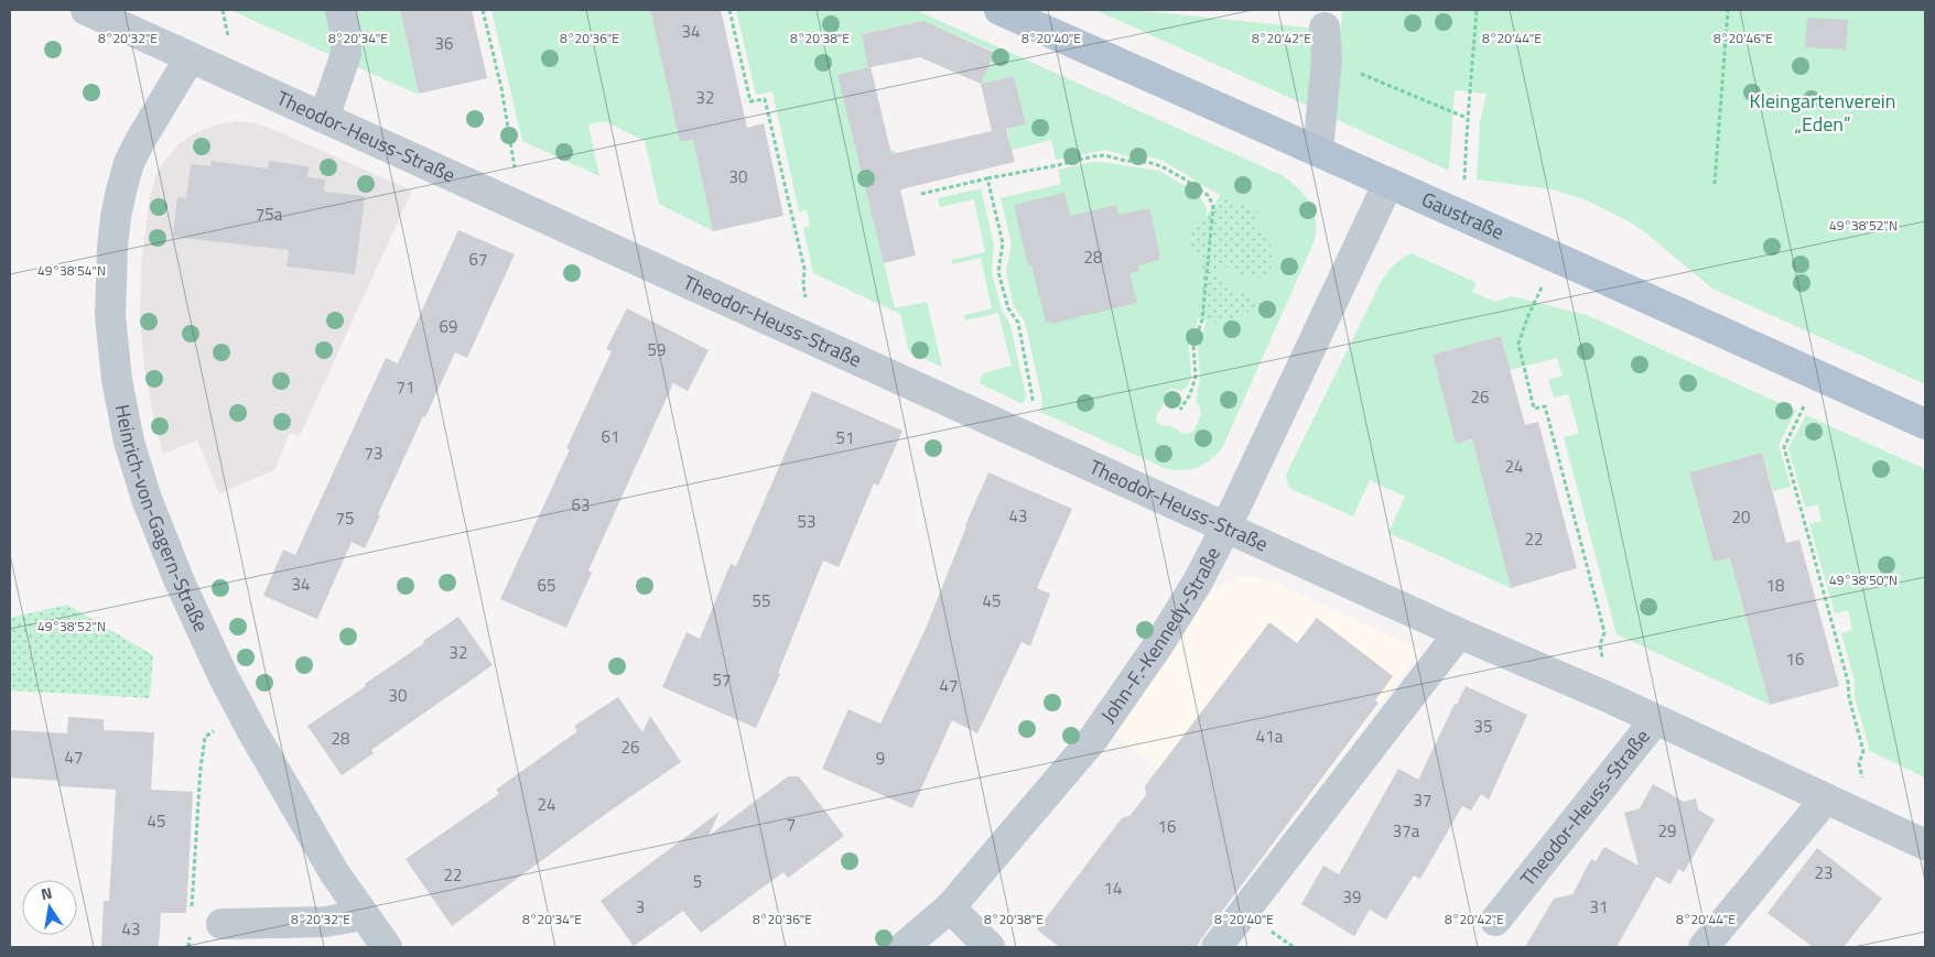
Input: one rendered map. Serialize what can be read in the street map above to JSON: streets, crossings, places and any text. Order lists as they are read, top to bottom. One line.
{"streets":{"main road":["Gaustraße"],"street":["Theodor-Heuss-Straße","Heinrich-von-Gagern-Straße","John-F.-Kennedy-Straße"]},"crossings":[["Theodor-Heuss-Straße","Heinrich-von-Gagern-Straße"],["Theodor-Heuss-Straße","John-F.-Kennedy-Straße"],["Gaustraße","John-F.-Kennedy-Straße"]],"parks":["Kleingartenverein „Eden“"],"house_numbers":["34","36","32","30","75a","28","67","69","59","71","26","61","51","73","24","63","43","20","75","53","22","34","65","18","55","45","32","16","57","47","30","35","41a","28","26","47","9","37","24","45","7","16","37a","29","23","22","5","14","39","3","31","43"],"north":"top","coordinates":["8°20'32\"E","8°20'34\"E","8°20'36\"E","8°20'38\"E","8°20'40\"E","8°20'42\"E","8°20'44\"E","8°20'46\"E","49°38'52\"N","49°38'54\"N","49°38'50\"N"]}
